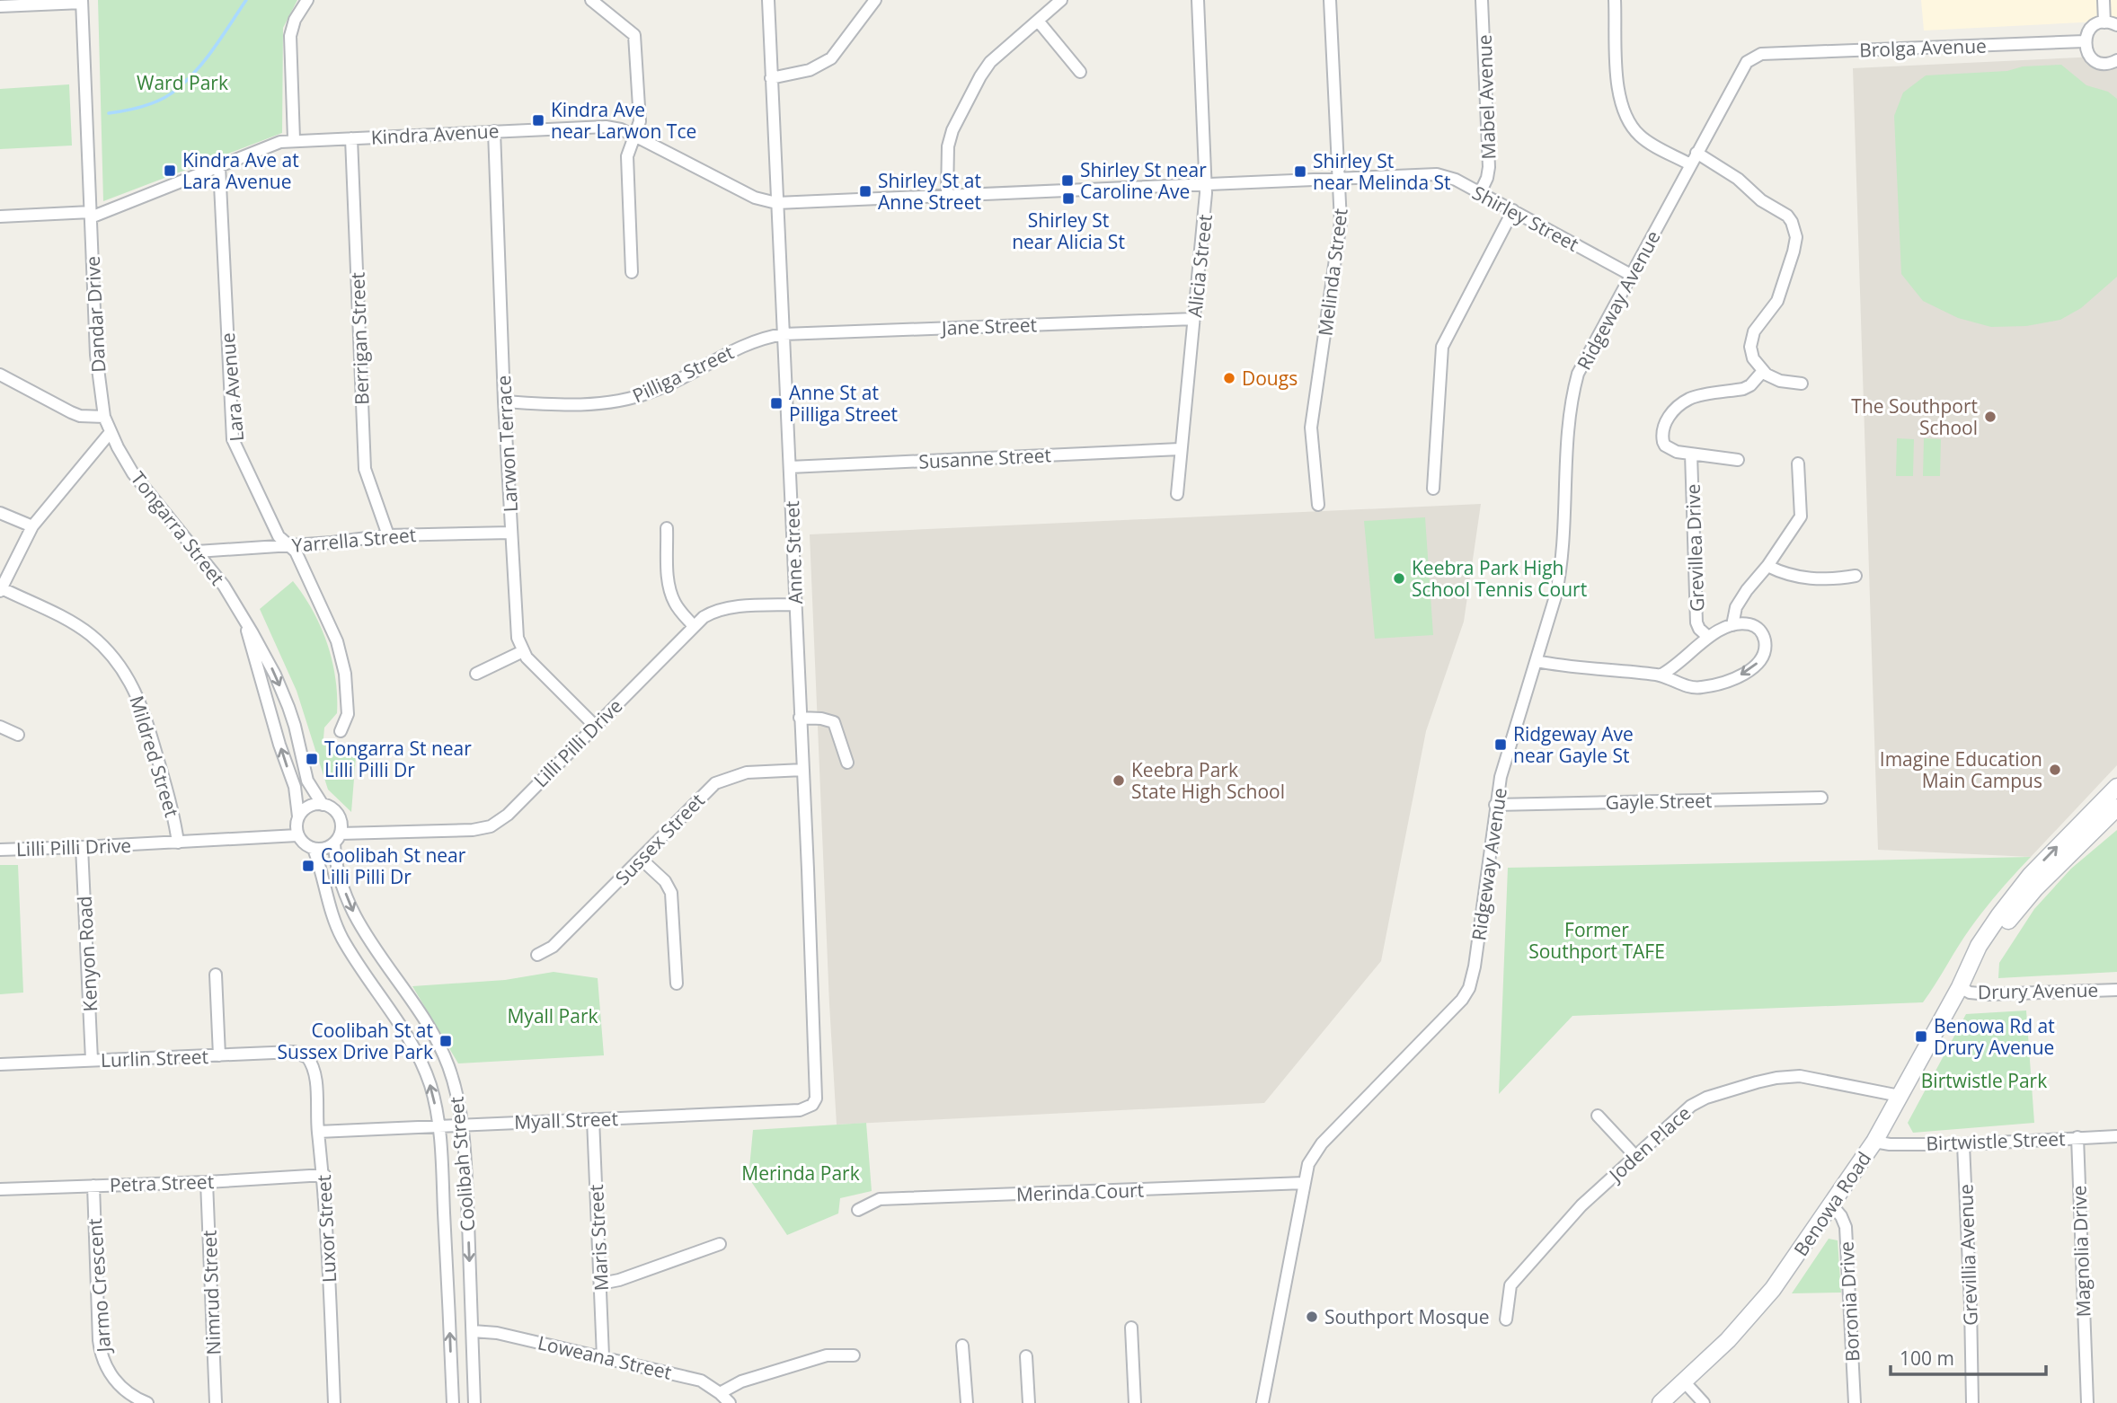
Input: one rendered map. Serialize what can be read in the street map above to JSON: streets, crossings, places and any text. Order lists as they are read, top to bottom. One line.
{"streets":{"main road":["Benowa Road"],"street":["Brolga Avenue","Mabel Avenue","Kindra Avenue","Shirley Street","Alicia Street","Melinda Street","Ridgeway Avenue","Dandar Drive","Jane Street","Berrigan Street","Pilliga Street","Lara Avenue","Larwon Terrace","Susanne Street","Tongarra Street","Yarrella Street","Grevillea Drive","Anne Street","Lilli Pilli Drive","Mildred Street","Gayle Street","Sussex Street","Kenyon Road","Drury Avenue","Lurlin Street","Myall Street","Birtwistle Street","Joden Place","Coolibah Street","Petra Street","Merinda Court","Luxor Street","Maris Street","Magnolia Drive","Grevillia Avenue","Jarmo Crescent","Nimrud Street","Boronia Drive","Loweana Street"]},"crossings":[["Brolga Avenue","Ridgeway Avenue"],["Mabel Avenue","Shirley Street"],["Kindra Avenue","Shirley Street"],["Kindra Avenue","Dandar Drive"],["Kindra Avenue","Berrigan Street"],["Kindra Avenue","Lara Avenue"],["Kindra Avenue","Larwon Terrace"],["Kindra Avenue","Anne Street"],["Shirley Street","Alicia Street"],["Shirley Street","Melinda Street"],["Shirley Street","Ridgeway Avenue"],["Shirley Street","Anne Street"],["Alicia Street","Jane Street"],["Alicia Street","Susanne Street"],["Ridgeway Avenue","Gayle Street"],["Ridgeway Avenue","Merinda Court"],["Dandar Drive","Tongarra Street"],["Jane Street","Pilliga Street"],["Jane Street","Anne Street"],["Berrigan Street","Yarrella Street"],["Pilliga Street","Larwon Terrace"],["Pilliga Street","Anne Street"],["Lara Avenue","Yarrella Street"],["Larwon Terrace","Yarrella Street"],["Susanne Street","Anne Street"],["Tongarra Street","Yarrella Street"],["Tongarra Street","Lilli Pilli Drive"],["Tongarra Street","Coolibah Street"],["Anne Street","Lilli Pilli Drive"],["Anne Street","Sussex Street"],["Anne Street","Myall Street"],["Lilli Pilli Drive","Mildred Street"],["Lilli Pilli Drive","Kenyon Road"],["Lilli Pilli Drive","Coolibah Street"],["Kenyon Road","Lurlin Street"],["Drury Avenue","Benowa Road"],["Lurlin Street","Luxor Street"],["Myall Street","Coolibah Street"],["Myall Street","Luxor Street"],["Myall Street","Maris Street"],["Birtwistle Street","Benowa Road"],["Birtwistle Street","Magnolia Drive"],["Birtwistle Street","Grevillia Avenue"],["Joden Place","Benowa Road"],["Coolibah Street","Loweana Street"],["Petra Street","Luxor Street"],["Petra Street","Jarmo Crescent"],["Petra Street","Nimrud Street"],["Benowa Road","Boronia Drive"],["Maris Street","Loweana Street"]],"parks":["Ward Park","Former Southport TAFE","Myall Park","Birtwistle Park","Merinda Park"],"places":{"transit":["Kindra Ave near Larwon Tce","Kindra Ave at Lara Avenue","Shirley St near Melinda St","Shirley St near Caroline Ave","Shirley St at Anne Street","Shirley St near Alicia St","Anne St at Pilliga Street","Ridgeway Ave near Gayle St","Tongarra St near Lilli Pilli Dr","Coolibah St near Lilli Pilli Dr","Benowa Rd at Drury Avenue","Coolibah St at Sussex Drive Park"],"other":["Dougs","The Southport School","Keebra Park High School Tennis Court","Imagine Education Main Campus","Keebra Park State High School","Southport Mosque"]},"scale_bar":"100 m"}
